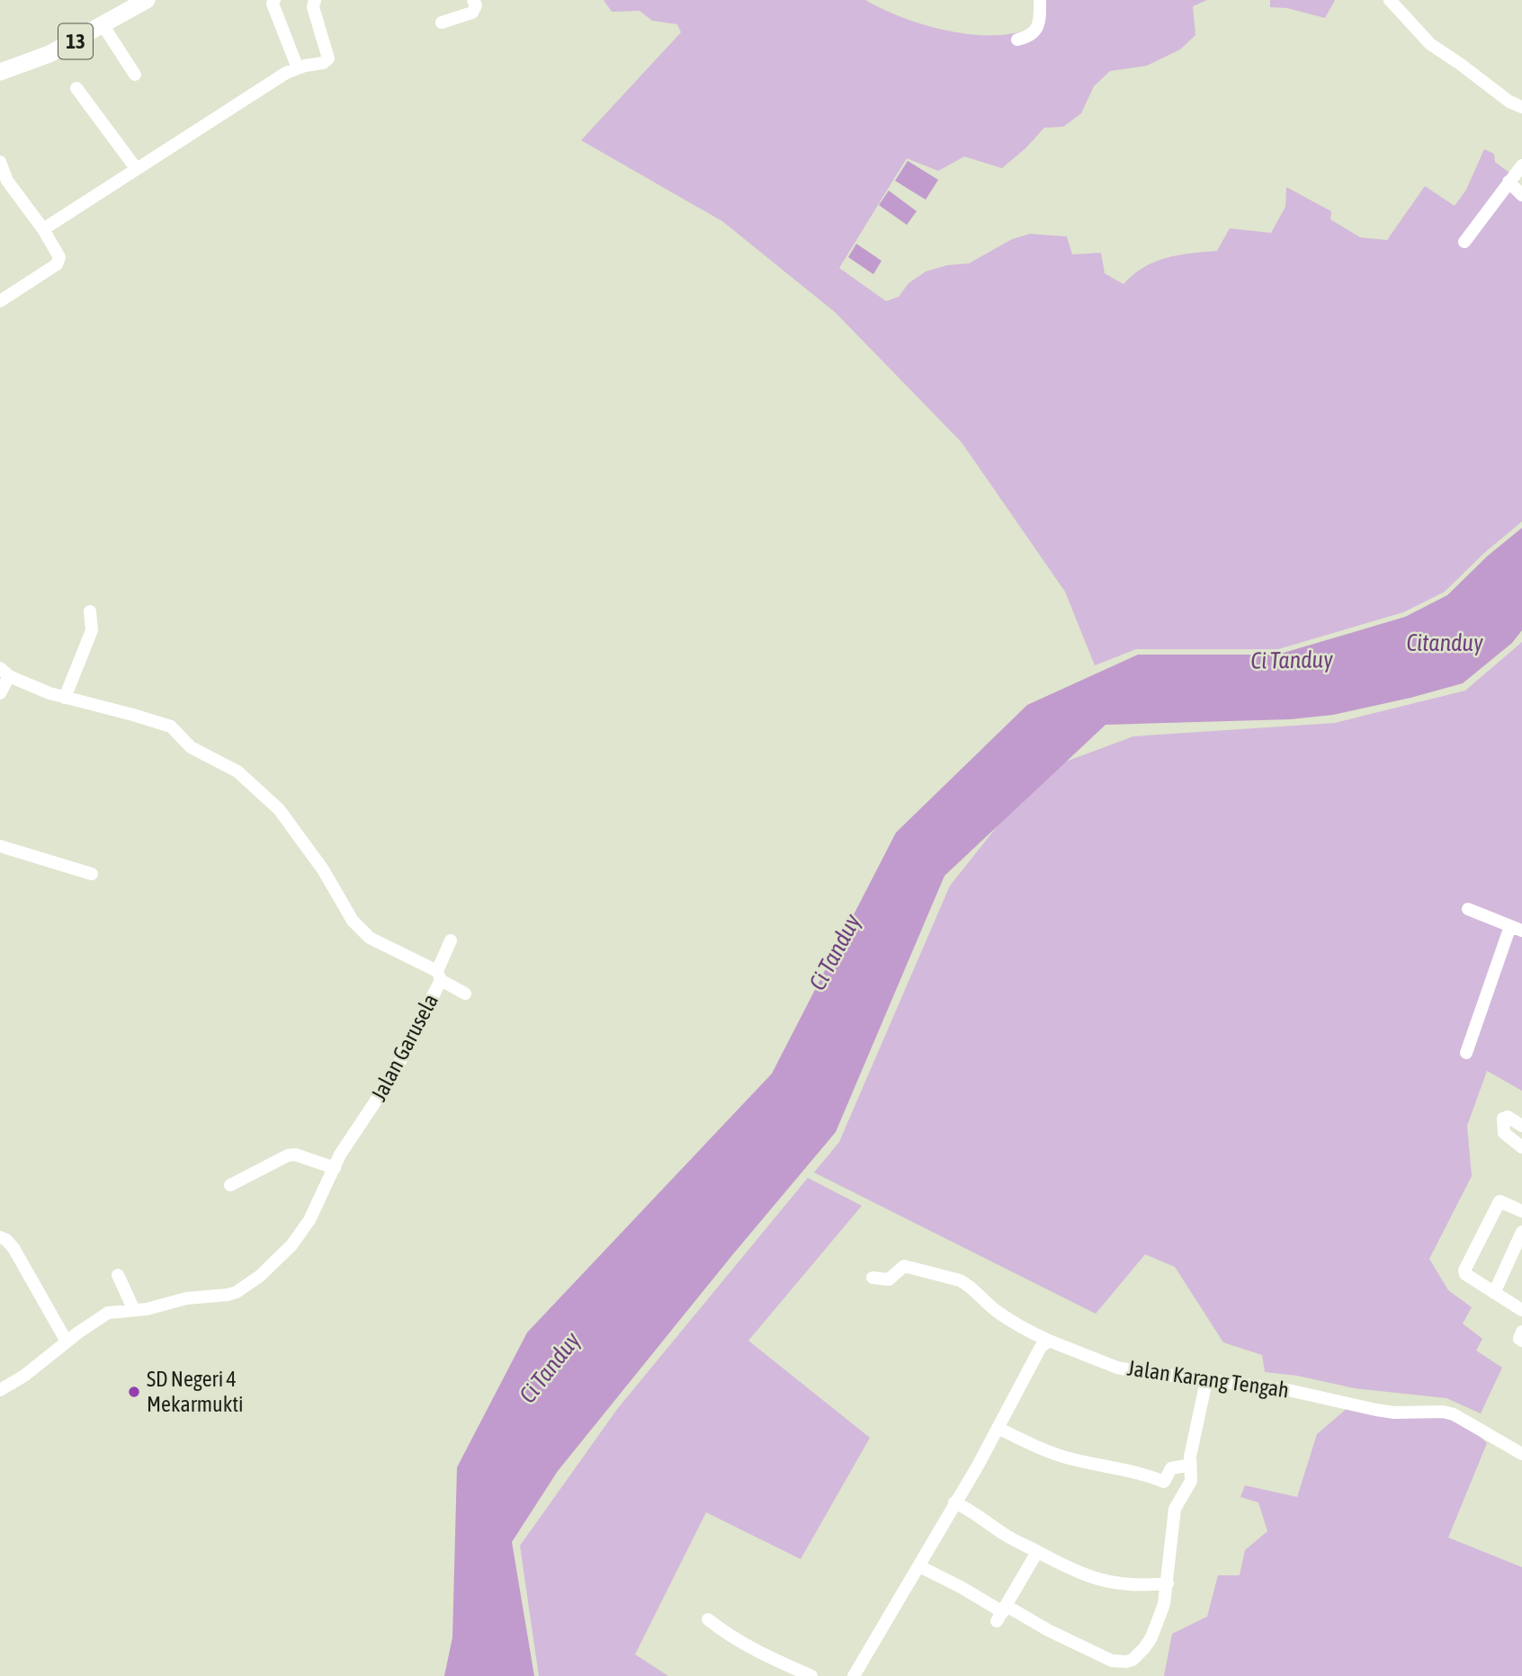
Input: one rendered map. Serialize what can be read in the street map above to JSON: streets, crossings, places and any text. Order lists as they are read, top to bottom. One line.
{"streets":{"highway":["13"],"street":["Jalan Garusela","Jalan Karang Tengah"]},"water":["Citanduy","Ci Tanduy"],"places":["SD Negeri 4 Mekarmukti"]}
